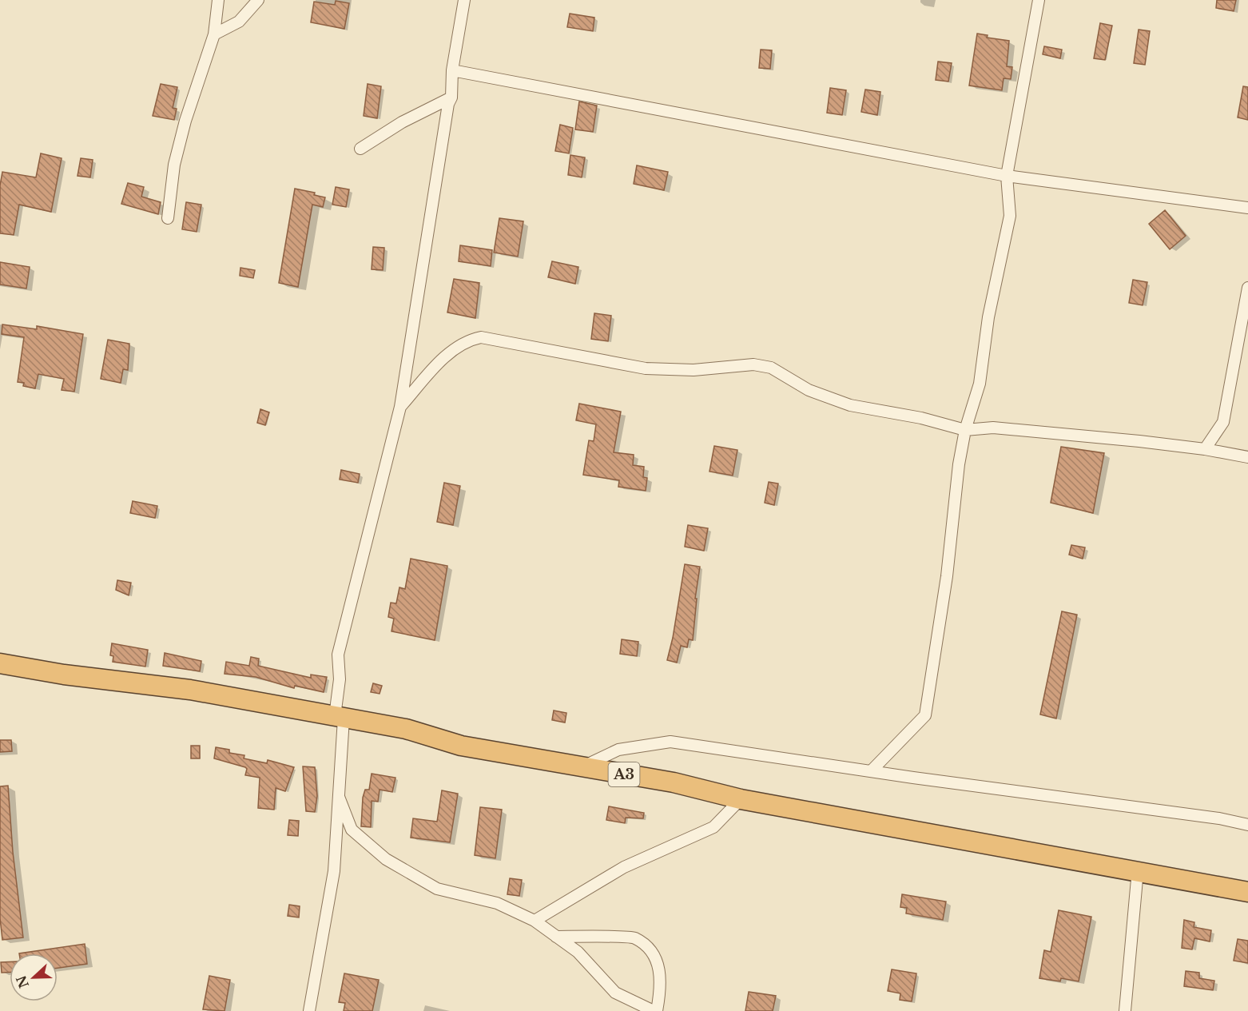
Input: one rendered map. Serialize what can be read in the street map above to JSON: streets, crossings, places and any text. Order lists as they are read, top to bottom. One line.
{"streets":{"highway":["A3"]},"north":"left"}
